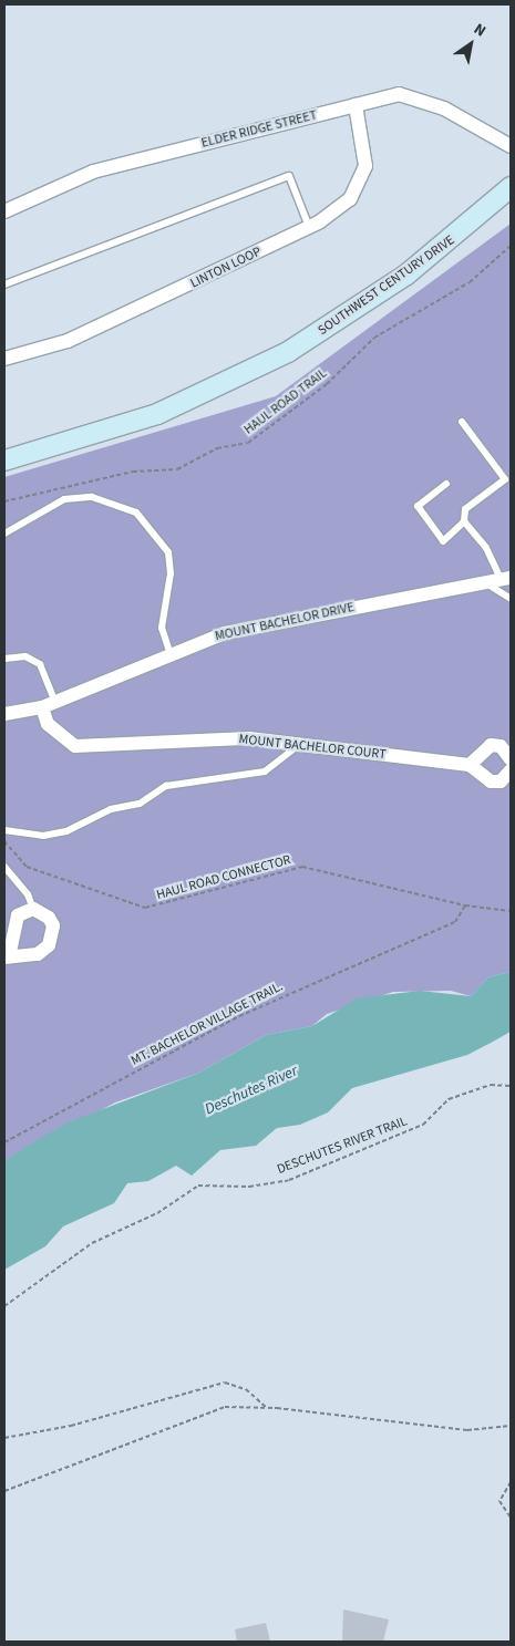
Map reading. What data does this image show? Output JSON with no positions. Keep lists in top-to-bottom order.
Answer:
{
  "streets": {
    "main road": ["SOUTHWEST CENTURY DRIVE"],
    "street": [
      "ELDER RIDGE STREET",
      "LINTON LOOP",
      "MOUNT BACHELOR DRIVE",
      "MOUNT BACHELOR COURT"
    ],
    "path": [
      "HAUL ROAD TRAIL",
      "HAUL ROAD CONNECTOR",
      "MT. BACHELOR VILLAGE TRAIL.",
      "DESCHUTES RIVER TRAIL"
    ]
  },
  "crossings": [
    ["ELDER RIDGE STREET", "LINTON LOOP"],
    ["MOUNT BACHELOR DRIVE", "MOUNT BACHELOR COURT"],
    ["HAUL ROAD CONNECTOR", "MT. BACHELOR VILLAGE TRAIL."]
  ],
  "water": ["Deschutes River"],
  "north": "top right"
}
